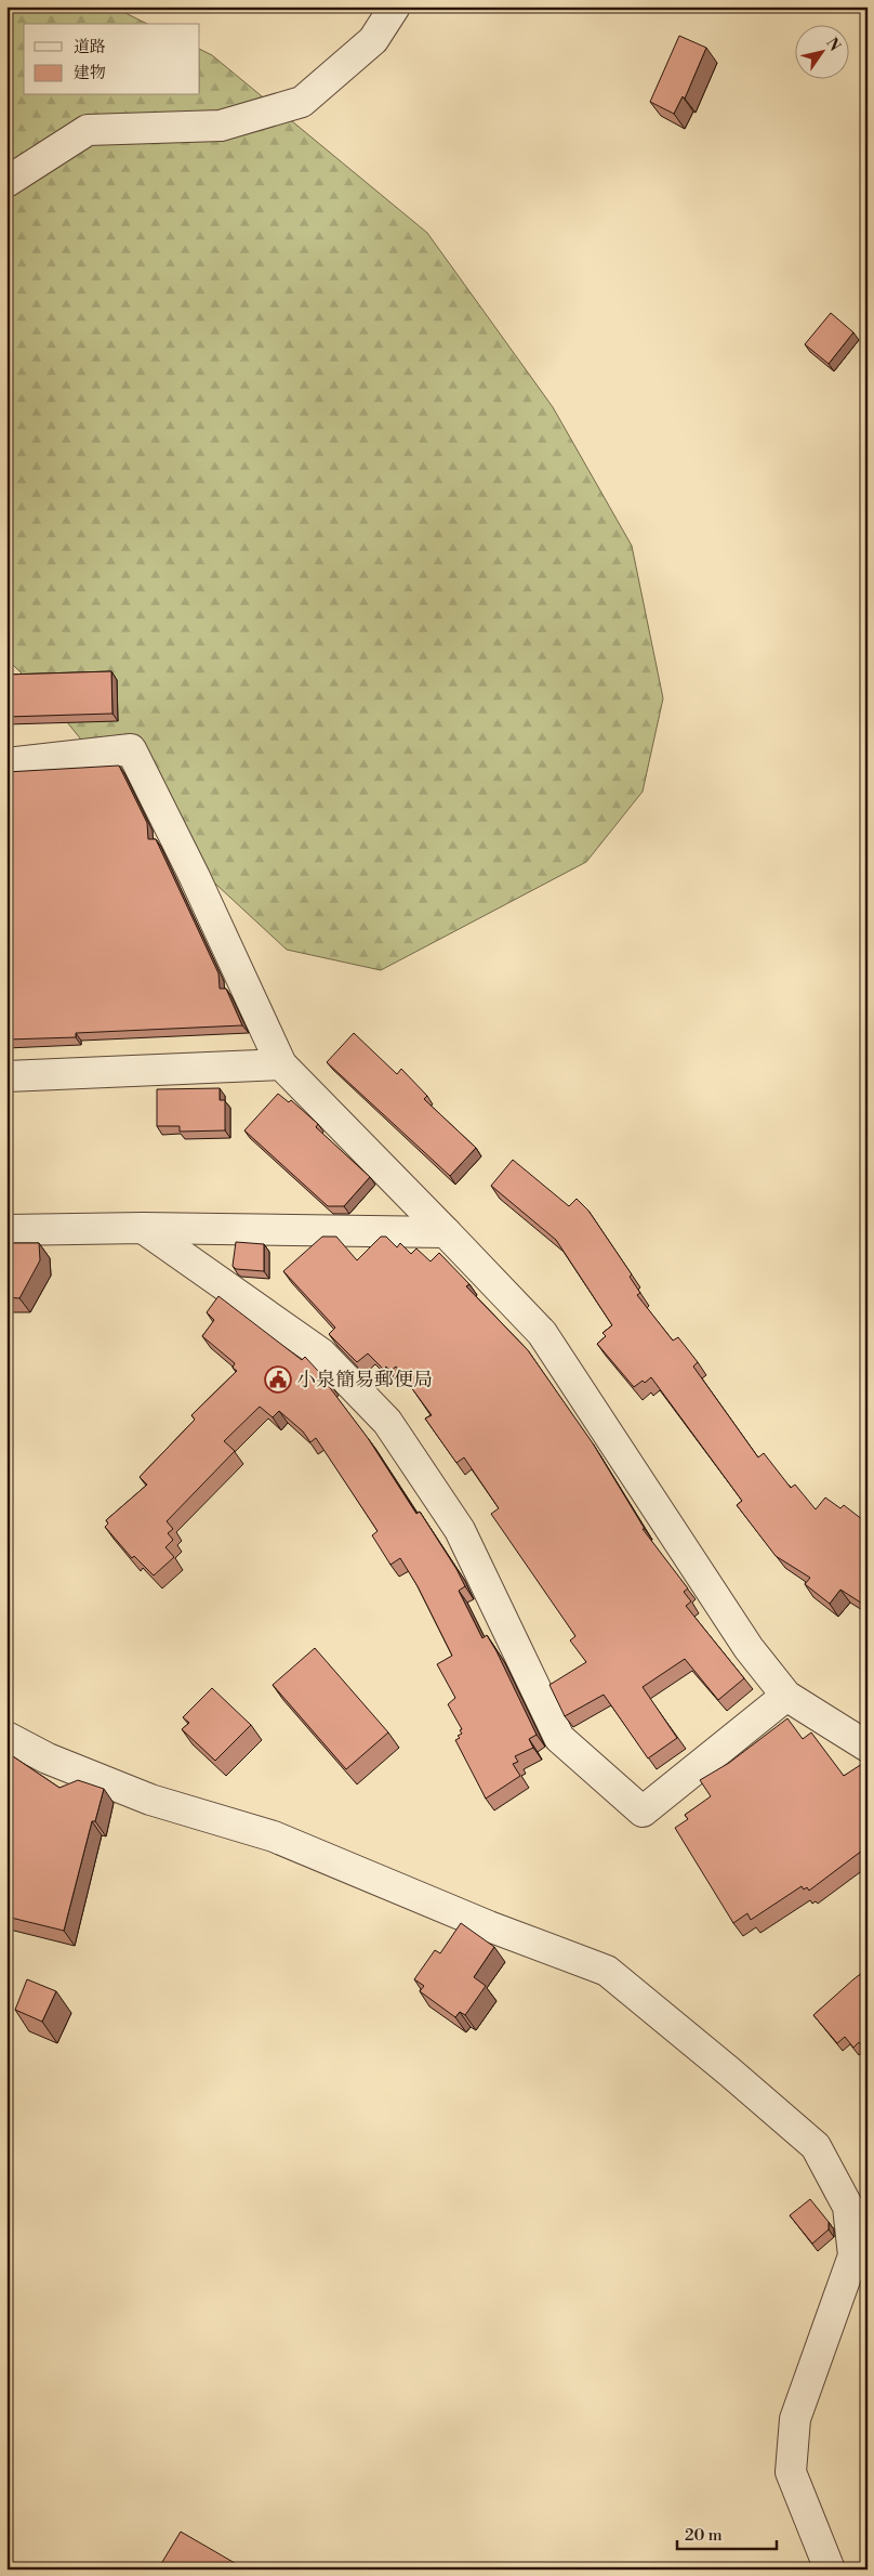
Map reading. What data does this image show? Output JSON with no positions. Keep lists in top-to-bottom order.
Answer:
{
  "places": {
    "public building": ["小泉簡易郵便局"]
  },
  "legend": ["道路", "建物"],
  "scale_bar": "20 m",
  "north": "top right"
}
